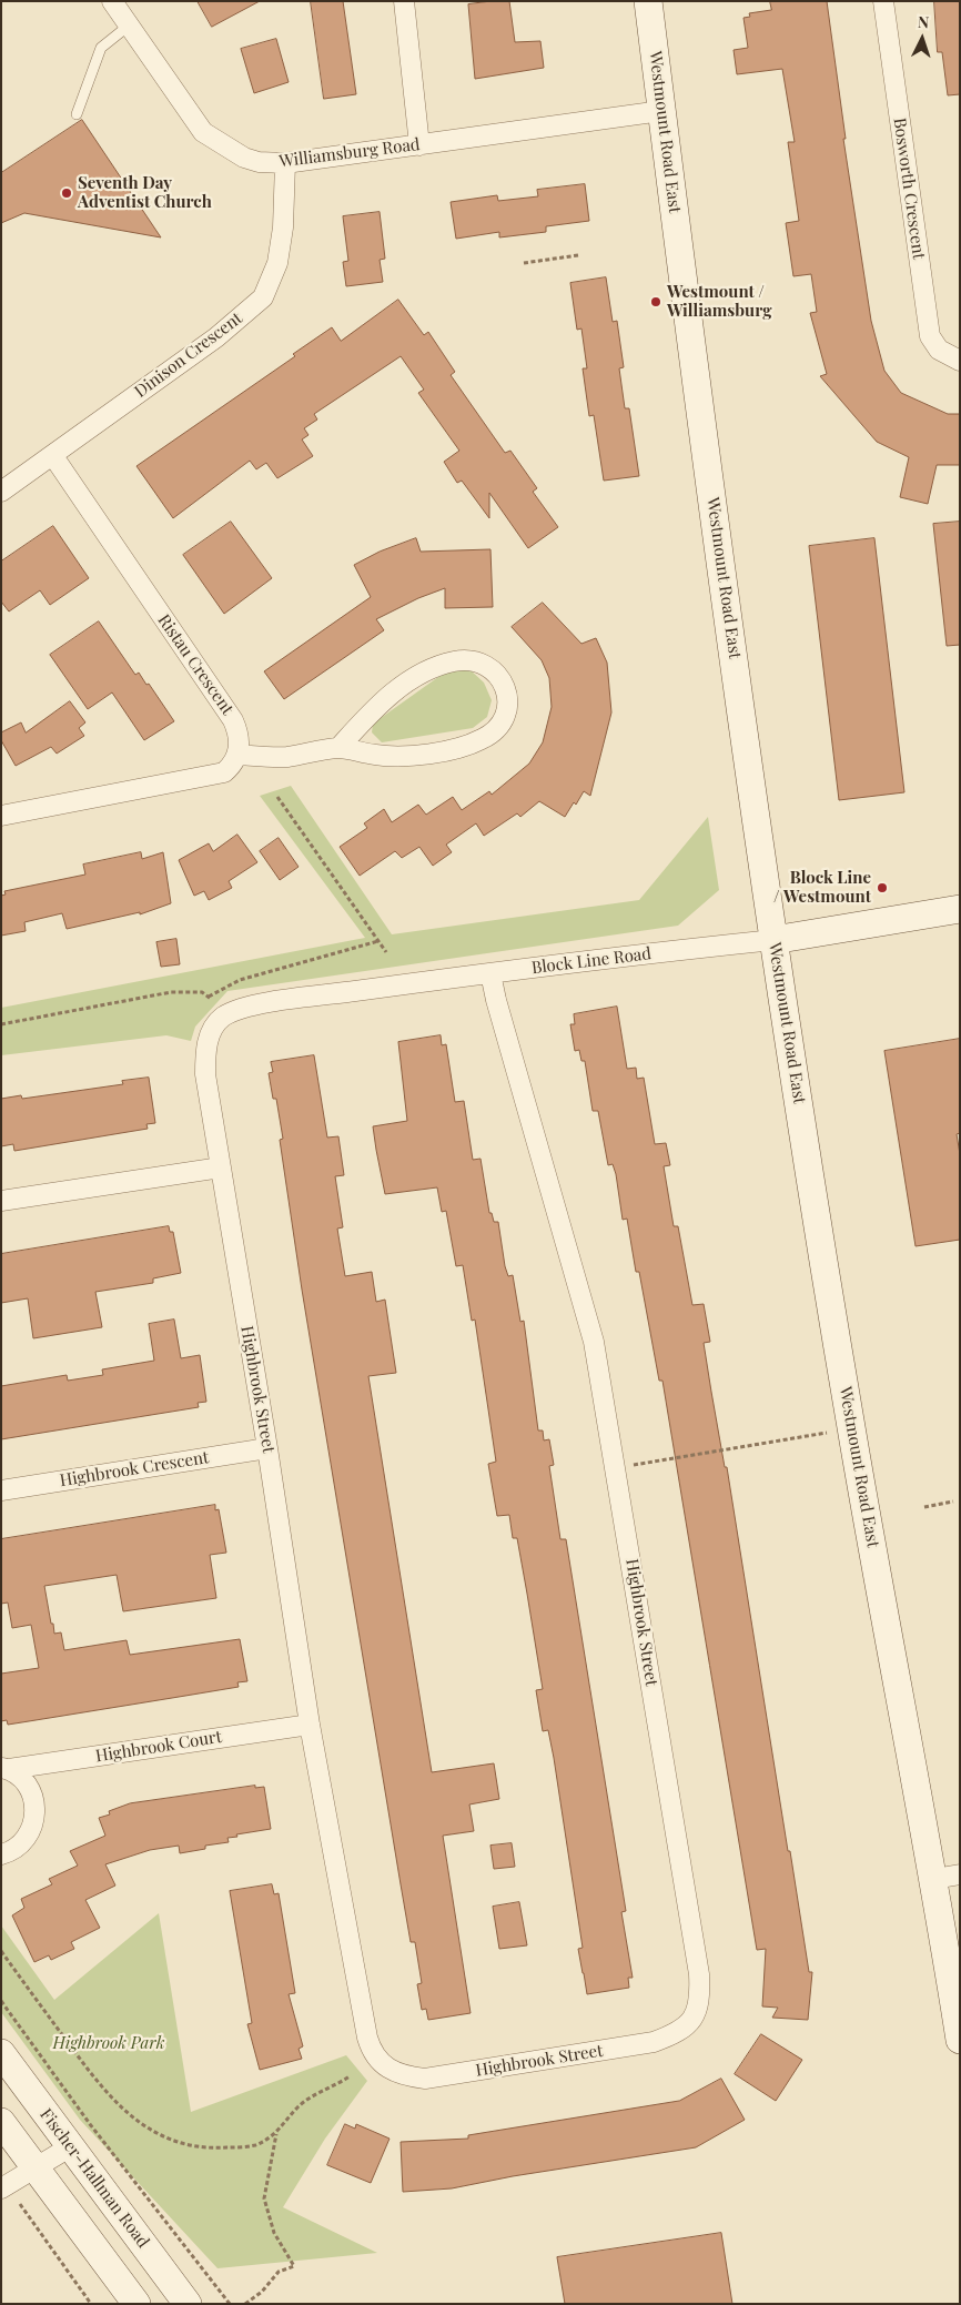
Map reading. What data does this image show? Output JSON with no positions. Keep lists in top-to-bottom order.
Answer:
{
  "streets": {
    "main road": ["Westmount Road East", "Block Line Road", "Fischer-Hallman Road"],
    "street": [
      "Williamsburg Road",
      "Bosworth Crescent",
      "Dinison Crescent",
      "Ristau Crescent",
      "Highbrook Street",
      "Highbrook Crescent",
      "Highbrook Court"
    ]
  },
  "crossings": [
    ["Westmount Road East", "Williamsburg Road"],
    ["Westmount Road East", "Block Line Road"],
    ["Williamsburg Road", "Dinison Crescent"],
    ["Dinison Crescent", "Ristau Crescent"],
    ["Block Line Road", "Highbrook Street"],
    ["Highbrook Street", "Highbrook Crescent"],
    ["Highbrook Street", "Highbrook Court"]
  ],
  "parks": ["Highbrook Park"],
  "places": ["Seventh Day Adventist Church", "Westmount / Williamsburg", "Block Line / Westmount"],
  "north": "top"
}
